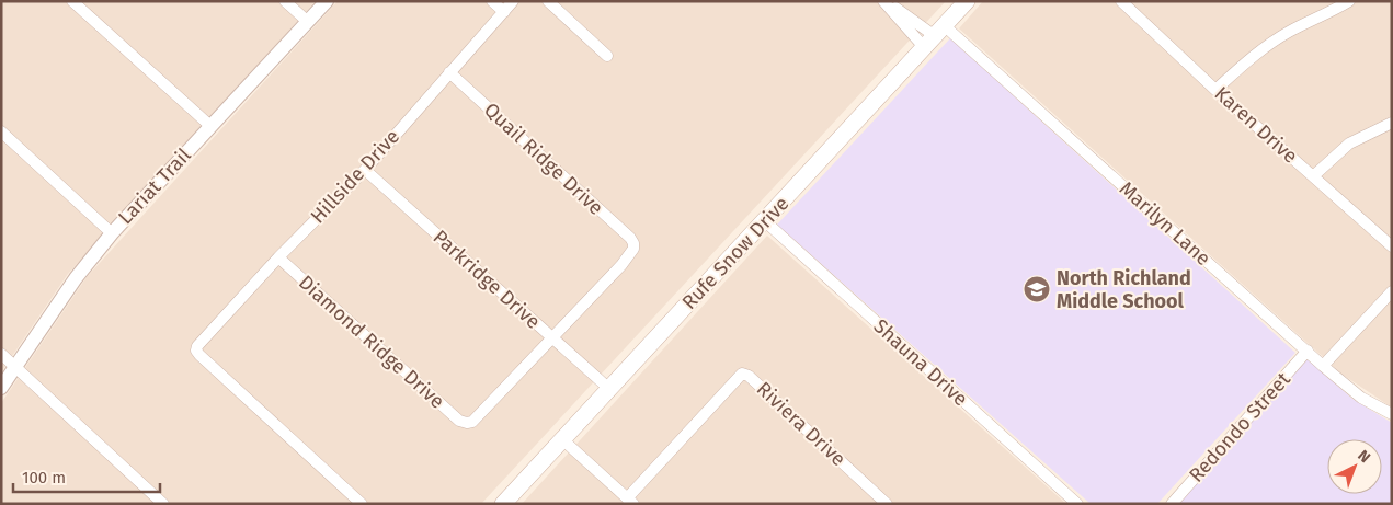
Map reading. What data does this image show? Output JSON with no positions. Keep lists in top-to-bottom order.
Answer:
{
  "streets": {
    "main road": ["Rufe Snow Drive"],
    "street": [
      "Karen Drive",
      "Quail Ridge Drive",
      "Hillside Drive",
      "Lariat Trail",
      "Marilyn Lane",
      "Parkridge Drive",
      "Diamond Ridge Drive",
      "Shauna Drive",
      "Riviera Drive",
      "Redondo Street"
    ]
  },
  "crossings": [
    ["Quail Ridge Drive", "Hillside Drive"],
    ["Quail Ridge Drive", "Parkridge Drive"],
    ["Quail Ridge Drive", "Diamond Ridge Drive"],
    ["Hillside Drive", "Parkridge Drive"],
    ["Hillside Drive", "Diamond Ridge Drive"],
    ["Marilyn Lane", "Rufe Snow Drive"],
    ["Marilyn Lane", "Redondo Street"],
    ["Rufe Snow Drive", "Parkridge Drive"],
    ["Rufe Snow Drive", "Shauna Drive"],
    ["Parkridge Drive", "Diamond Ridge Drive"]
  ],
  "places": {
    "school or university": ["North Richland Middle School"]
  },
  "scale_bar": "100 m",
  "north": "top right"
}
